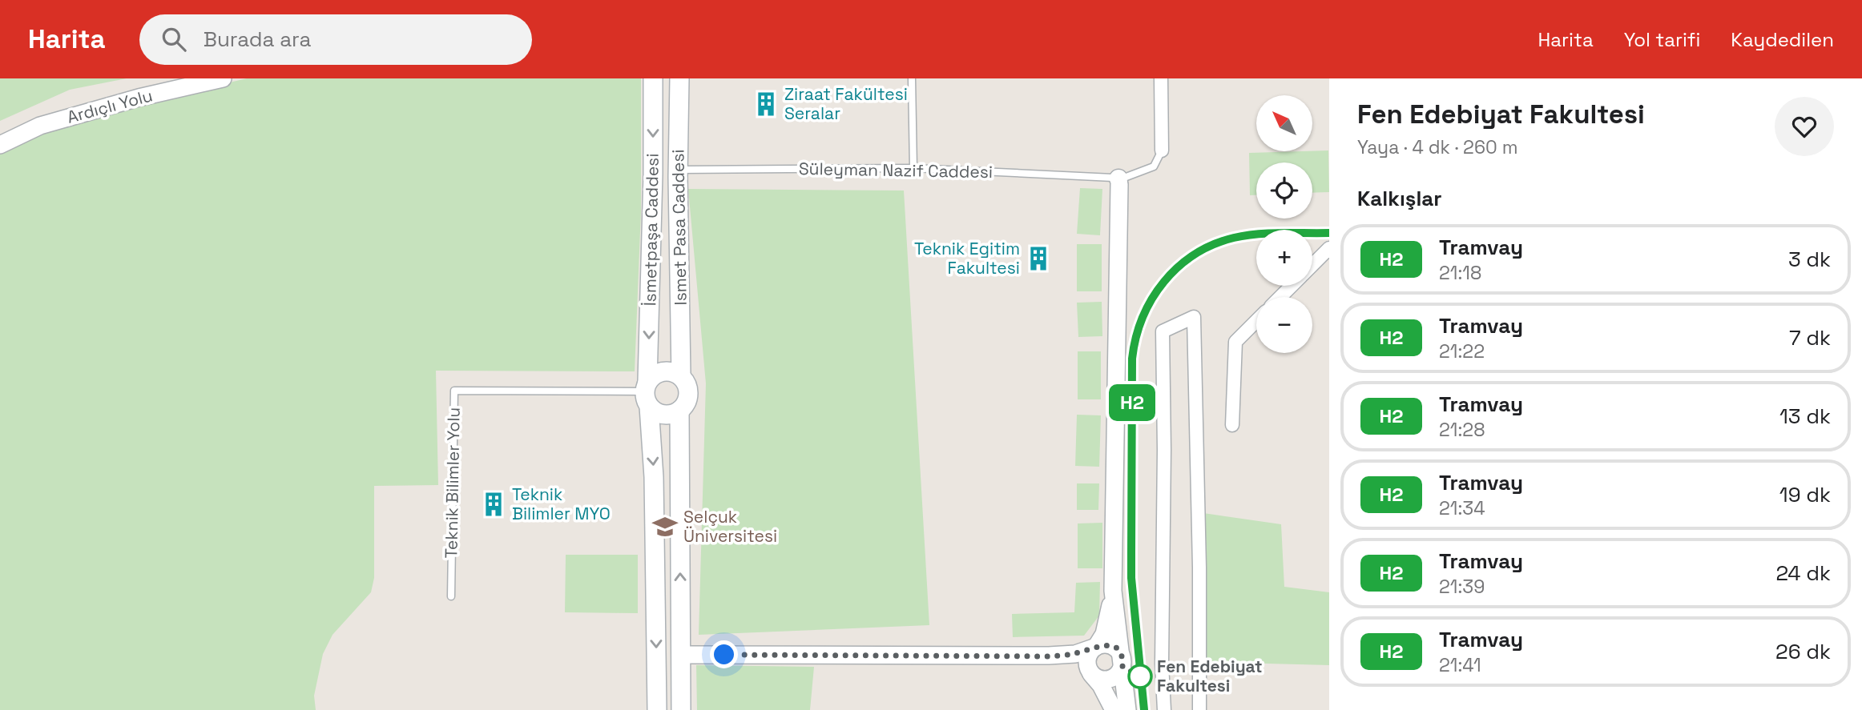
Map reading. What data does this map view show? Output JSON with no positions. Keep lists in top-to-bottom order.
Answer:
{
  "streets": {
    "main road": ["Ismet Pasa Caddesi", "İsmetpaşa Caddesi"],
    "street": ["Ardıçlı Yolu"],
    "lane": ["Süleyman Nazif Caddesi", "Teknik Bilimler Yolu"]
  },
  "crossings": [
    ["Süleyman Nazif Caddesi", "Ismet Pasa Caddesi"],
    ["Ismet Pasa Caddesi", "İsmetpaşa Caddesi"],
    ["Ismet Pasa Caddesi", "Teknik Bilimler Yolu"],
    ["İsmetpaşa Caddesi", "Teknik Bilimler Yolu"]
  ],
  "places": {
    "building": ["Ziraat Fakültesi Seralar", "Teknik Egitim Fakultesi", "Teknik Bilimler MYO"],
    "school or university": ["Selçuk Üniversitesi"],
    "other": ["Fen Edebiyat Fakultesi"]
  },
  "lines": ["tram line H2"],
  "north": "top left",
  "page": {
    "header": "Harita",
    "search": "Burada ara",
    "nav": ["Harita", "Yol tarifi", "Kaydedilen"],
    "on_map": "H2",
    "heading": [
      ["Fen Edebiyat Fakultesi", "Yaya · 4 dk · 260 m"],
      "Kalkışlar"
    ],
    "map_buttons": ["+", "−"],
    "list": [
      {
        "mark": "H2",
        "name": "Tramvay",
        "note": "21:18",
        "value": "3 dk"
      },
      {
        "mark": "H2",
        "name": "Tramvay",
        "note": "21:22",
        "value": "7 dk"
      },
      {
        "mark": "H2",
        "name": "Tramvay",
        "note": "21:28",
        "value": "13 dk"
      },
      {
        "mark": "H2",
        "name": "Tramvay",
        "note": "21:34",
        "value": "19 dk"
      },
      {
        "mark": "H2",
        "name": "Tramvay",
        "note": "21:39",
        "value": "24 dk"
      },
      {
        "mark": "H2",
        "name": "Tramvay",
        "note": "21:41",
        "value": "26 dk"
      }
    ]
  }
}
